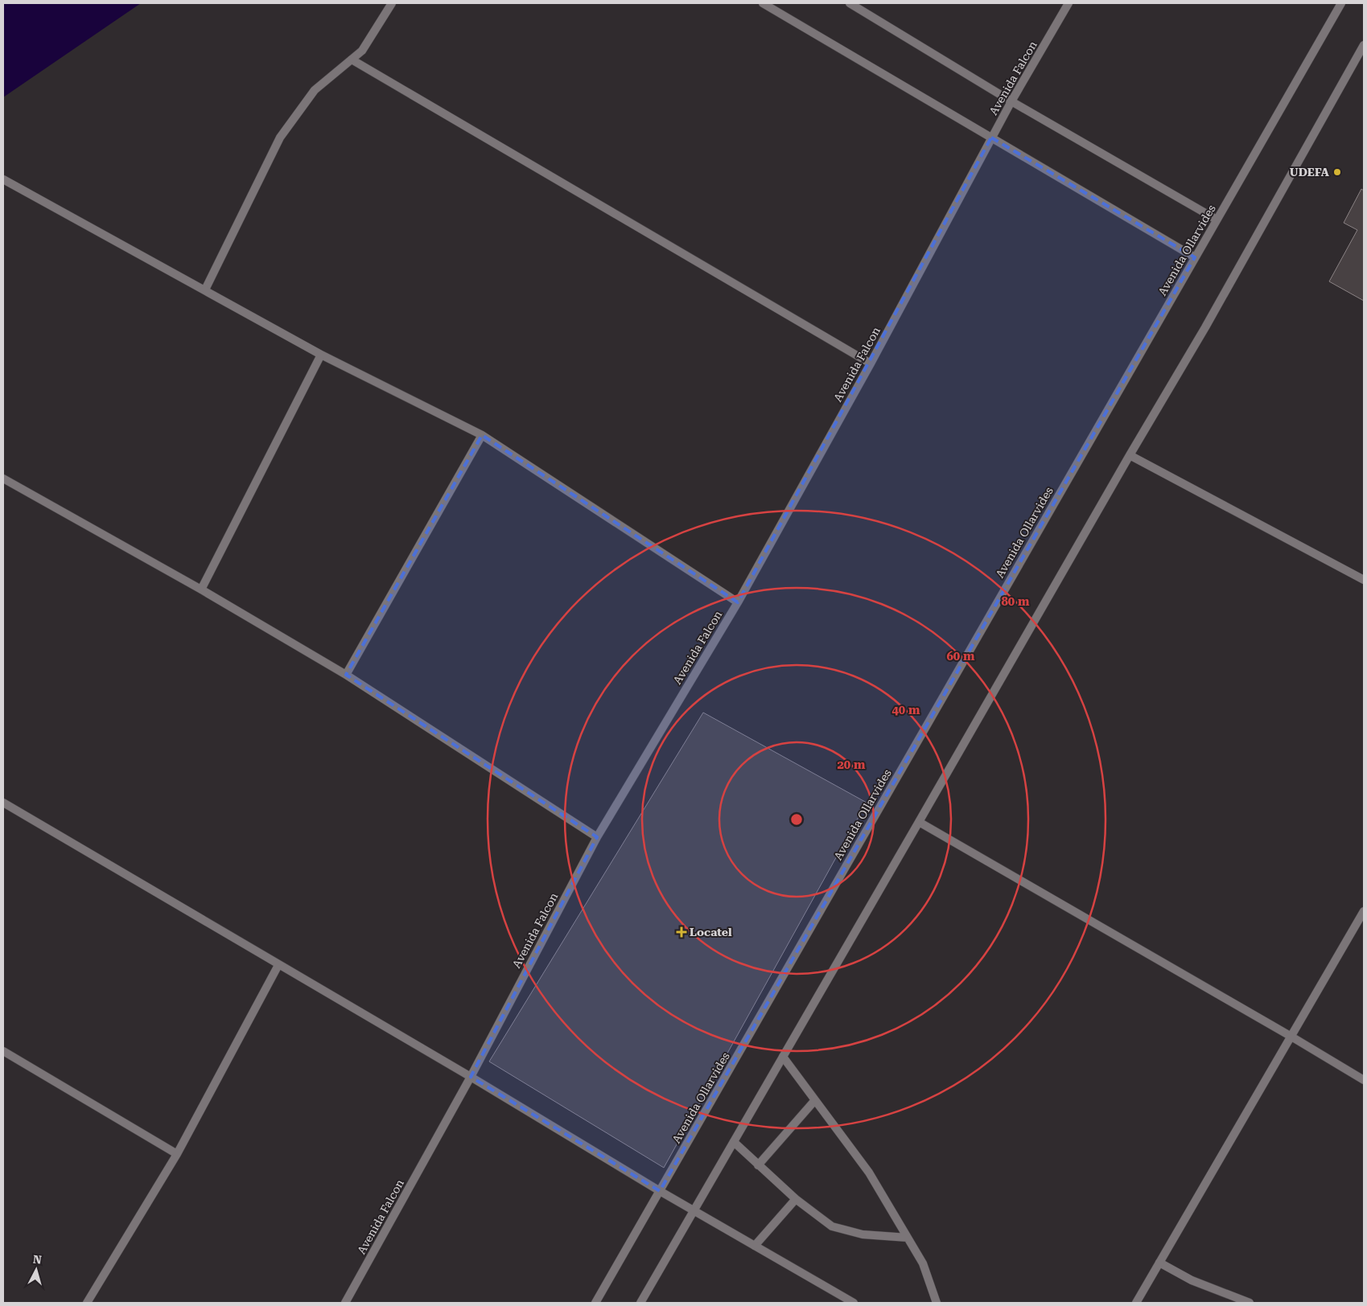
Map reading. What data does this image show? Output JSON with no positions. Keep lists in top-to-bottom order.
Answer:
{
  "streets": {
    "street": ["Avenida Falcon", "Avenida Ollarvides"]
  },
  "places": {
    "other": ["UDEFA"],
    "health": ["Locatel"]
  },
  "north": "top",
  "rings": [
    "80 m",
    "60 m",
    "40 m",
    "20 m"
  ]
}
